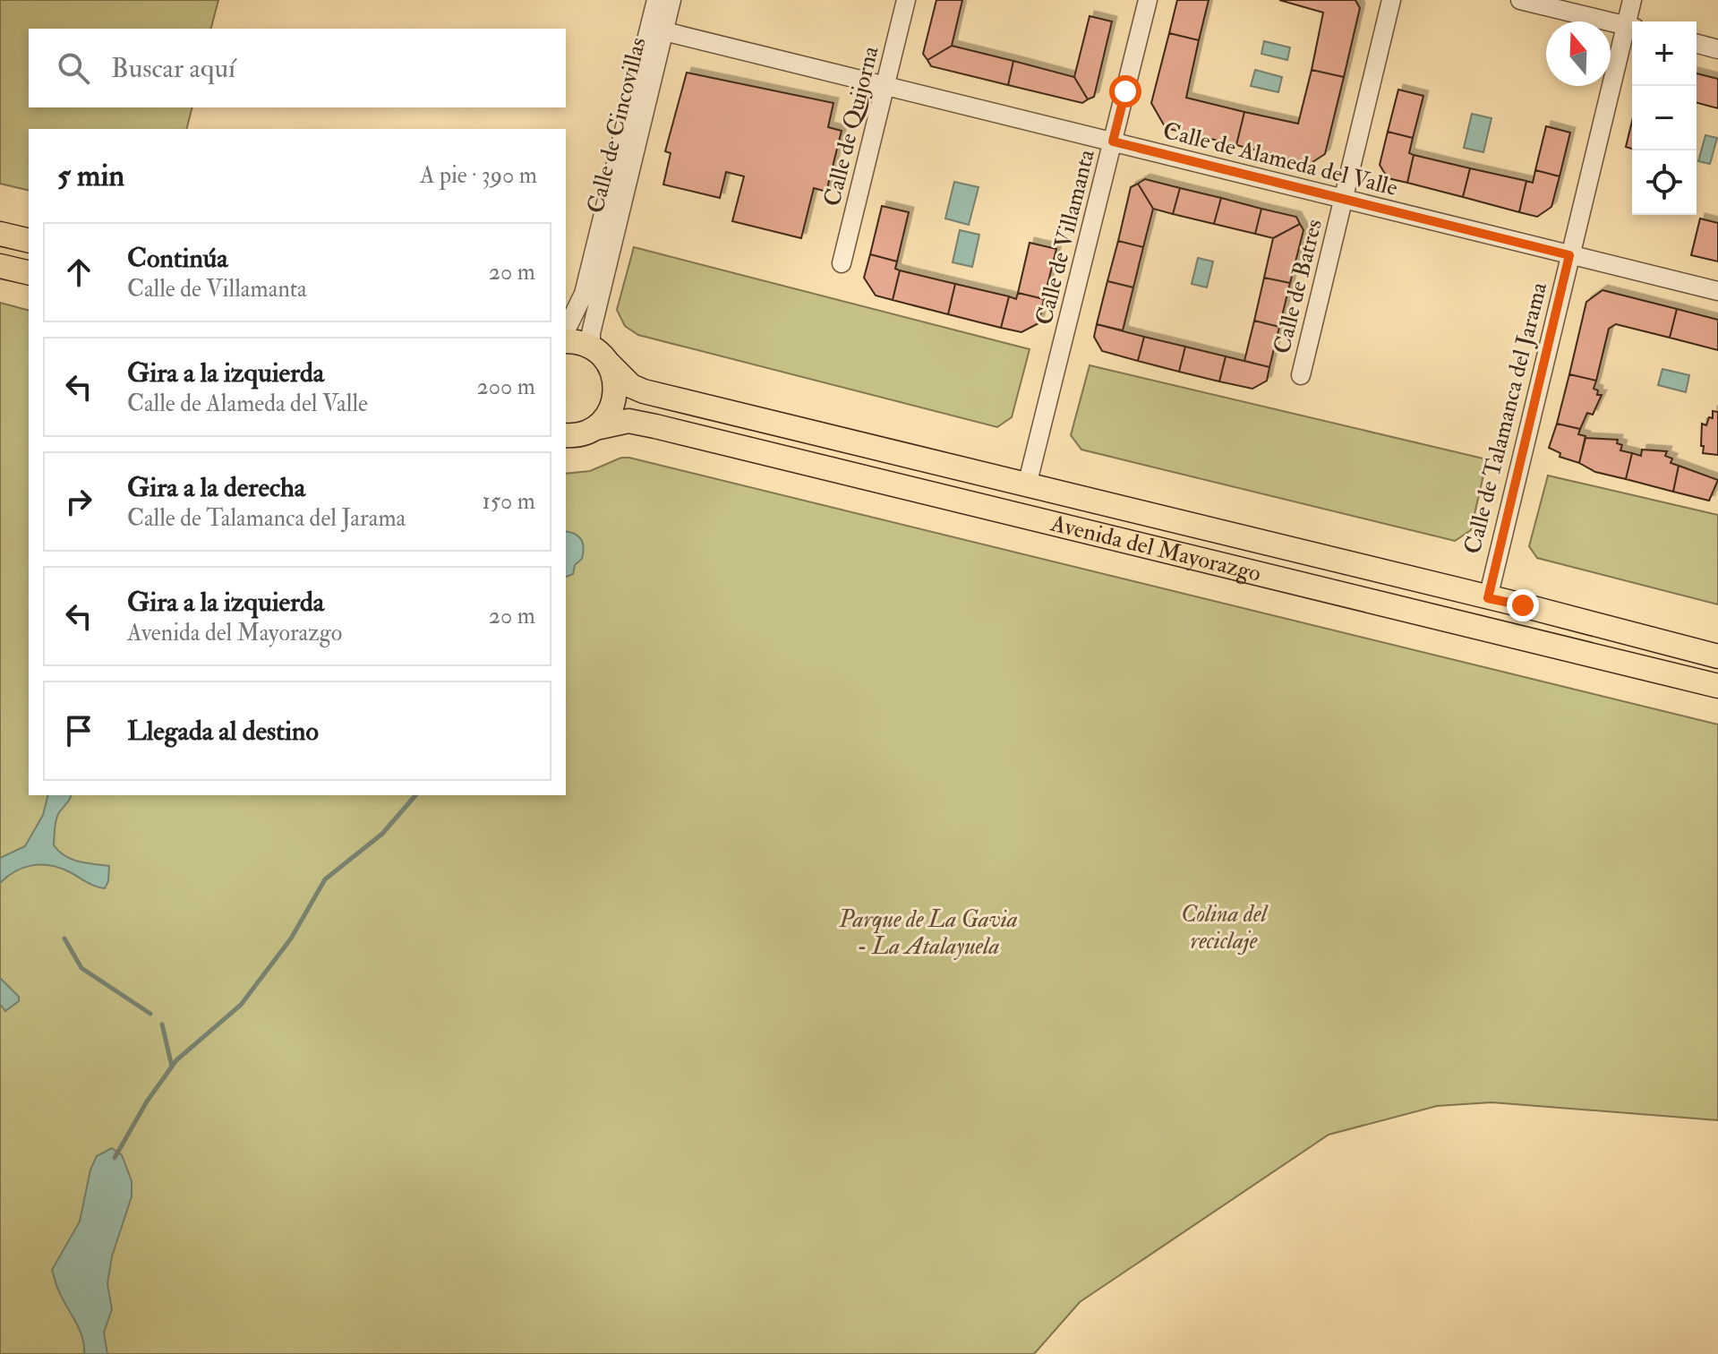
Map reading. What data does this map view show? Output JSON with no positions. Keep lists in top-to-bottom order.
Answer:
{
  "streets": {
    "main road": ["Avenida del Mayorazgo"],
    "street": [
      "Calle de Cincovillas",
      "Calle de Quijorna",
      "Calle de Alameda del Valle",
      "Calle de Villamanta",
      "Calle de Batres",
      "Calle de Talamanca del Jarama"
    ]
  },
  "crossings": [
    ["Calle de Cincovillas", "Calle de Alameda del Valle"],
    ["Calle de Cincovillas", "Avenida del Mayorazgo"],
    ["Calle de Quijorna", "Calle de Alameda del Valle"],
    ["Calle de Alameda del Valle", "Calle de Villamanta"],
    ["Calle de Alameda del Valle", "Calle de Batres"],
    ["Calle de Alameda del Valle", "Calle de Talamanca del Jarama"],
    ["Calle de Villamanta", "Avenida del Mayorazgo"],
    ["Calle de Talamanca del Jarama", "Avenida del Mayorazgo"]
  ],
  "parks": ["Colina del reciclaje", "Parque de La Gavia - La Atalayuela"],
  "north": "top",
  "page": {
    "map_buttons": ["+", "−"],
    "search": "Buscar aquí",
    "heading": ["5 min", "A pie · 390 m"],
    "list": [
      ["Continúa", "Calle de Villamanta", "20 m"],
      ["Gira a la izquierda", "Calle de Alameda del Valle", "200 m"],
      ["Gira a la derecha", "Calle de Talamanca del Jarama", "150 m"],
      ["Gira a la izquierda", "Avenida del Mayorazgo", "20 m"],
      "Llegada al destino"
    ]
  }
}
